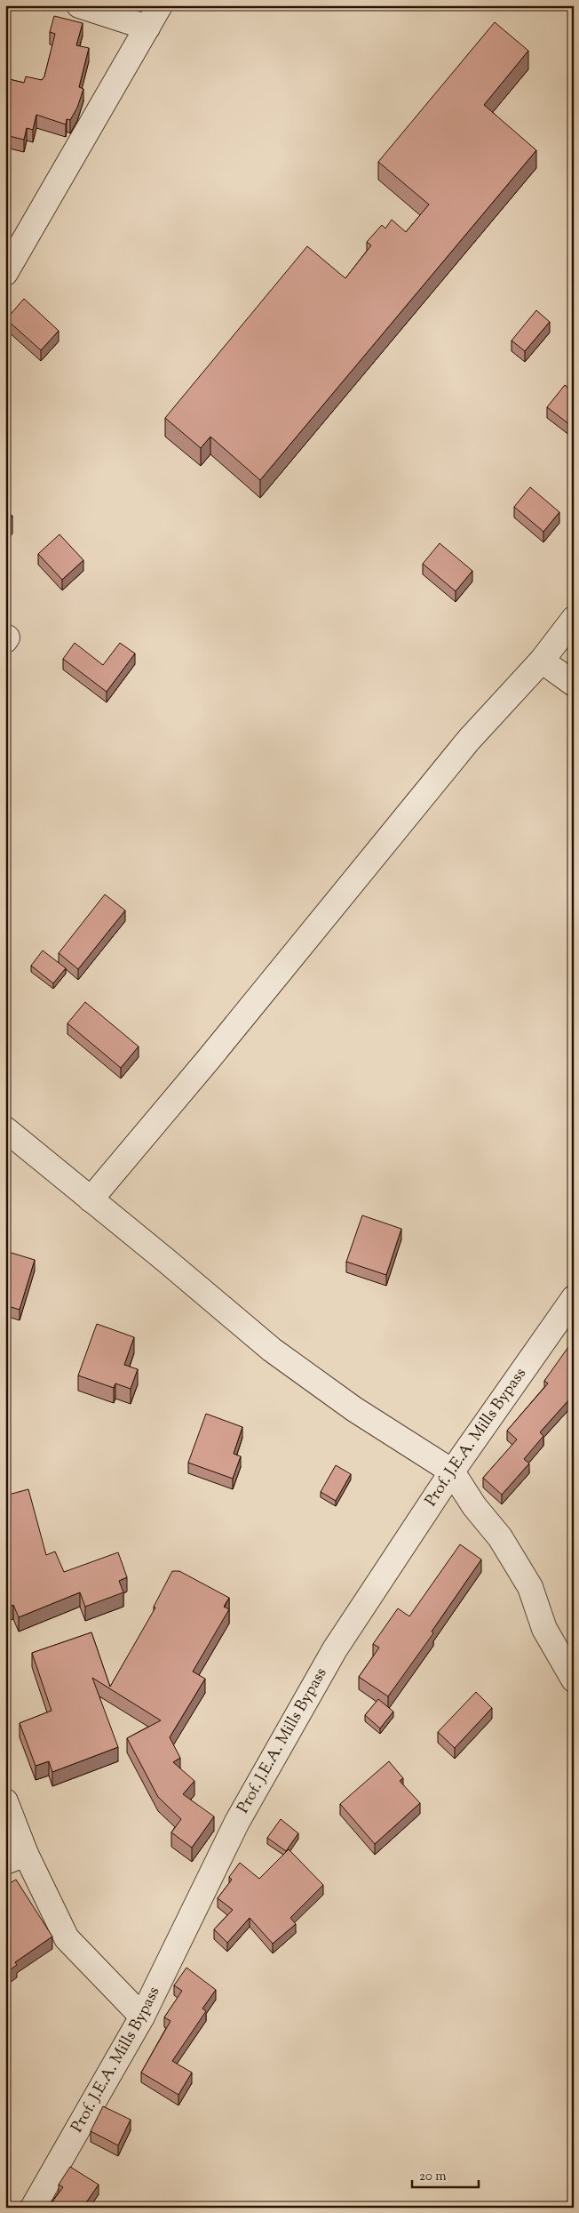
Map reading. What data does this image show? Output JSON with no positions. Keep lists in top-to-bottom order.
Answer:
{
  "streets": {
    "street": ["Prof. J.E.A. Mills Bypass"]
  },
  "scale_bar": "20 m"
}
